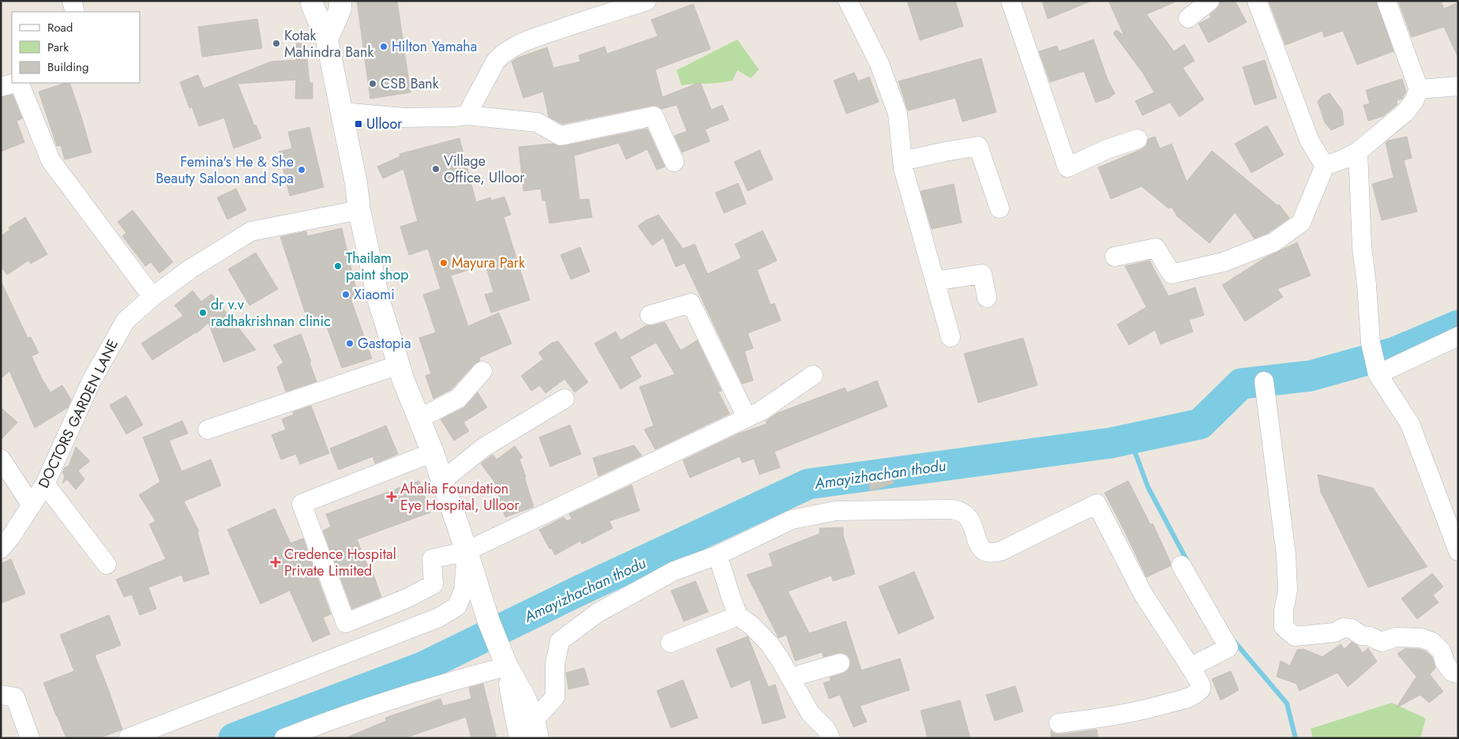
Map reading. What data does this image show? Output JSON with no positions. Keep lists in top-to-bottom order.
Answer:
{
  "streets": {
    "street": ["DOCTORS GARDEN LANE"]
  },
  "water": ["Amayizhachan thodu"],
  "places": {
    "other": [
      "Kotak Mahindra Bank",
      "Hilton Yamaha",
      "CSB Bank",
      "Village Office, Ulloor",
      "Femina's He & She Beauty Saloon and Spa",
      "Mayura Park",
      "Thailam paint shop",
      "Xiaomi",
      "dr v.v radhakrishnan clinic",
      "Gastopia"
    ],
    "transit": ["Ulloor"],
    "health": ["Ahalia Foundation Eye Hospital, Ulloor", "Credence Hospital Private Limited"]
  },
  "legend": ["Road", "Park", "Building"]
}
